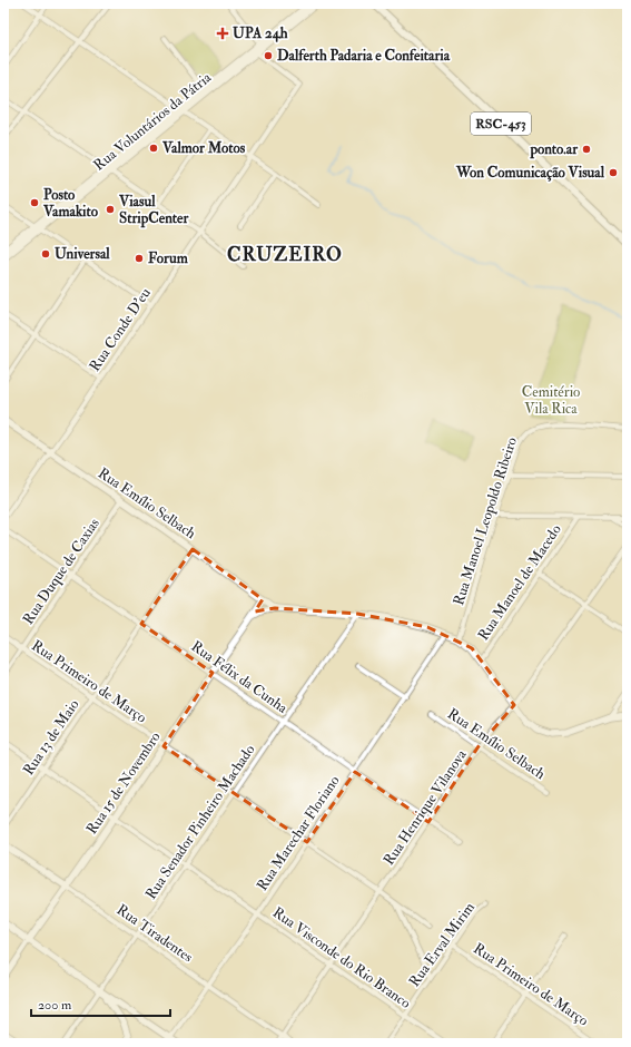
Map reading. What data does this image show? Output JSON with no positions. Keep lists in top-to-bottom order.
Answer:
{
  "streets": {
    "highway": ["RSC-453"],
    "main road": [
      "Rua Voluntários da Pátria",
      "Rua Emílio Selbach",
      "Rua 15 de Novembro",
      "Rua Tiradentes"
    ],
    "street": [
      "Rua Conde D'eu",
      "Rua Manoel Leopoldo Ribeiro",
      "Rua Duque de Caxias",
      "Rua Manoel de Macedo",
      "Rua Félix da Cunha",
      "Rua Primeiro de Março",
      "Rua 13 de Maio",
      "Rua Henrique Vilanova",
      "Rua Senador Pinheiro Machado",
      "Rua Marechar Floriano",
      "Rua Erval Mirim",
      "Rua Visconde do Rio Branco"
    ]
  },
  "crossings": [
    ["Rua Voluntários da Pátria", "Rua Conde D'eu"],
    ["Rua Conde D'eu", "Rua Emílio Selbach"],
    ["Rua Emílio Selbach", "Rua Duque de Caxias"],
    ["Rua Emílio Selbach", "Rua 13 de Maio"],
    ["Rua Emílio Selbach", "Rua 15 de Novembro"],
    ["Rua Emílio Selbach", "Rua Henrique Vilanova"],
    ["Rua Duque de Caxias", "Rua Félix da Cunha"],
    ["Rua Duque de Caxias", "Rua Primeiro de Março"],
    ["Rua Félix da Cunha", "Rua 13 de Maio"],
    ["Rua Félix da Cunha", "Rua 15 de Novembro"],
    ["Rua Félix da Cunha", "Rua Henrique Vilanova"],
    ["Rua Félix da Cunha", "Rua Senador Pinheiro Machado"],
    ["Rua Félix da Cunha", "Rua Marechar Floriano"],
    ["Rua Primeiro de Março", "Rua 13 de Maio"],
    ["Rua Primeiro de Março", "Rua 15 de Novembro"],
    ["Rua Primeiro de Março", "Rua Henrique Vilanova"],
    ["Rua Primeiro de Março", "Rua Senador Pinheiro Machado"],
    ["Rua Primeiro de Março", "Rua Marechar Floriano"],
    ["Rua Primeiro de Março", "Rua Erval Mirim"],
    ["Rua 13 de Maio", "Rua Visconde do Rio Branco"],
    ["Rua 15 de Novembro", "Rua Tiradentes"],
    ["Rua 15 de Novembro", "Rua Visconde do Rio Branco"],
    ["Rua Henrique Vilanova", "Rua Tiradentes"],
    ["Rua Henrique Vilanova", "Rua Visconde do Rio Branco"],
    ["Rua Senador Pinheiro Machado", "Rua Tiradentes"],
    ["Rua Senador Pinheiro Machado", "Rua Visconde do Rio Branco"],
    ["Rua Marechar Floriano", "Rua Tiradentes"],
    ["Rua Marechar Floriano", "Rua Visconde do Rio Branco"],
    ["Rua Erval Mirim", "Rua Visconde do Rio Branco"]
  ],
  "districts": ["CRUZEIRO"],
  "parks": ["Cemitério Vila Rica"],
  "places": {
    "health": ["UPA 24h"],
    "other": [
      "Dalferth Padaria e Confeitaria",
      "Valmor Motos",
      "ponto.ar",
      "Won Comunicação Visual",
      "Posto Vamakito",
      "Viasul StripCenter",
      "Universal",
      "Forum"
    ]
  },
  "scale_bar": "200 m"
}
